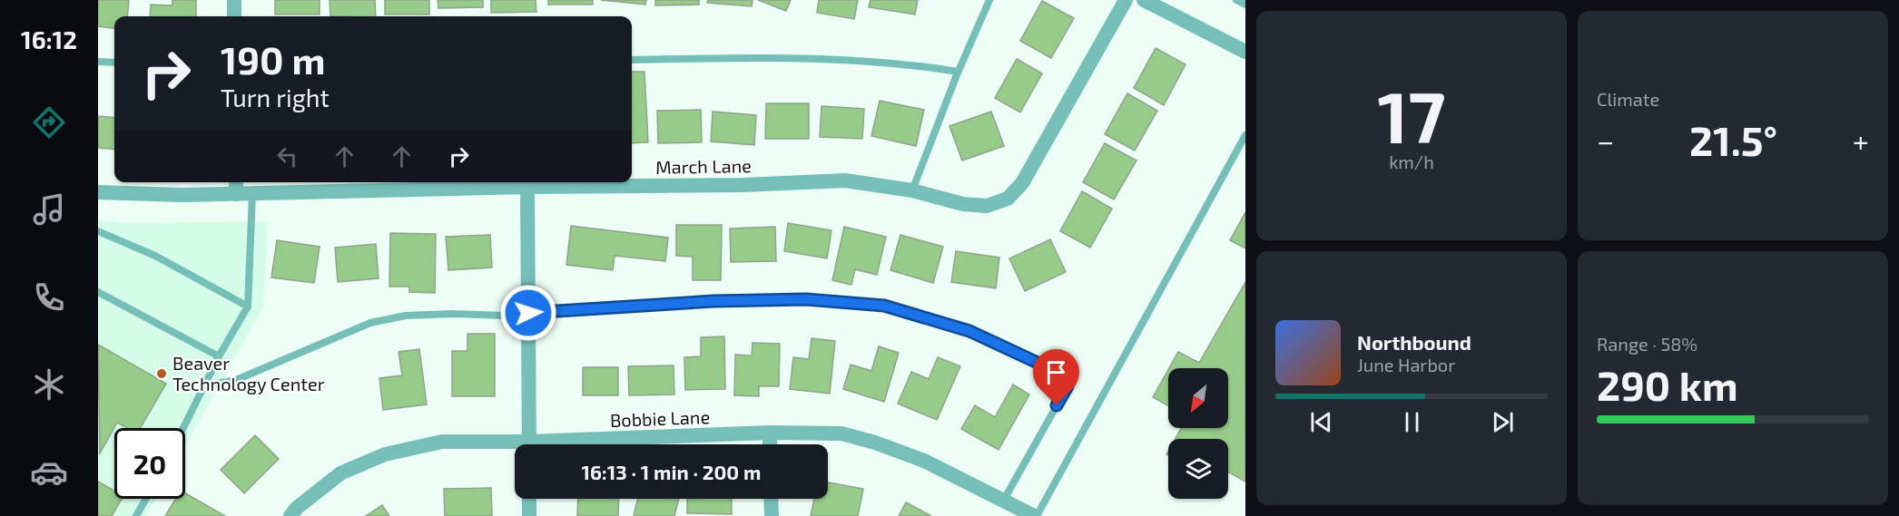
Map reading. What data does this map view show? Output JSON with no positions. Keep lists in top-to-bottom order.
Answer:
{
  "streets": {
    "street": ["March Lane", "Bobbie Lane"]
  },
  "places": ["Beaver Technology Center"],
  "north": "bottom left",
  "page": {
    "tabs": "16:12",
    "tile": [
      ["17", "km/h"],
      "Climate",
      ["Range · 58%", "290 km"]
    ],
    "turn": ["190 m", "Turn right"],
    "heat": ["−", "21.5°", "+"],
    "song": ["Northbound", "June Harbor"],
    "limit": "20",
    "trip": "16:13 · 1 min · 200 m"
  }
}
